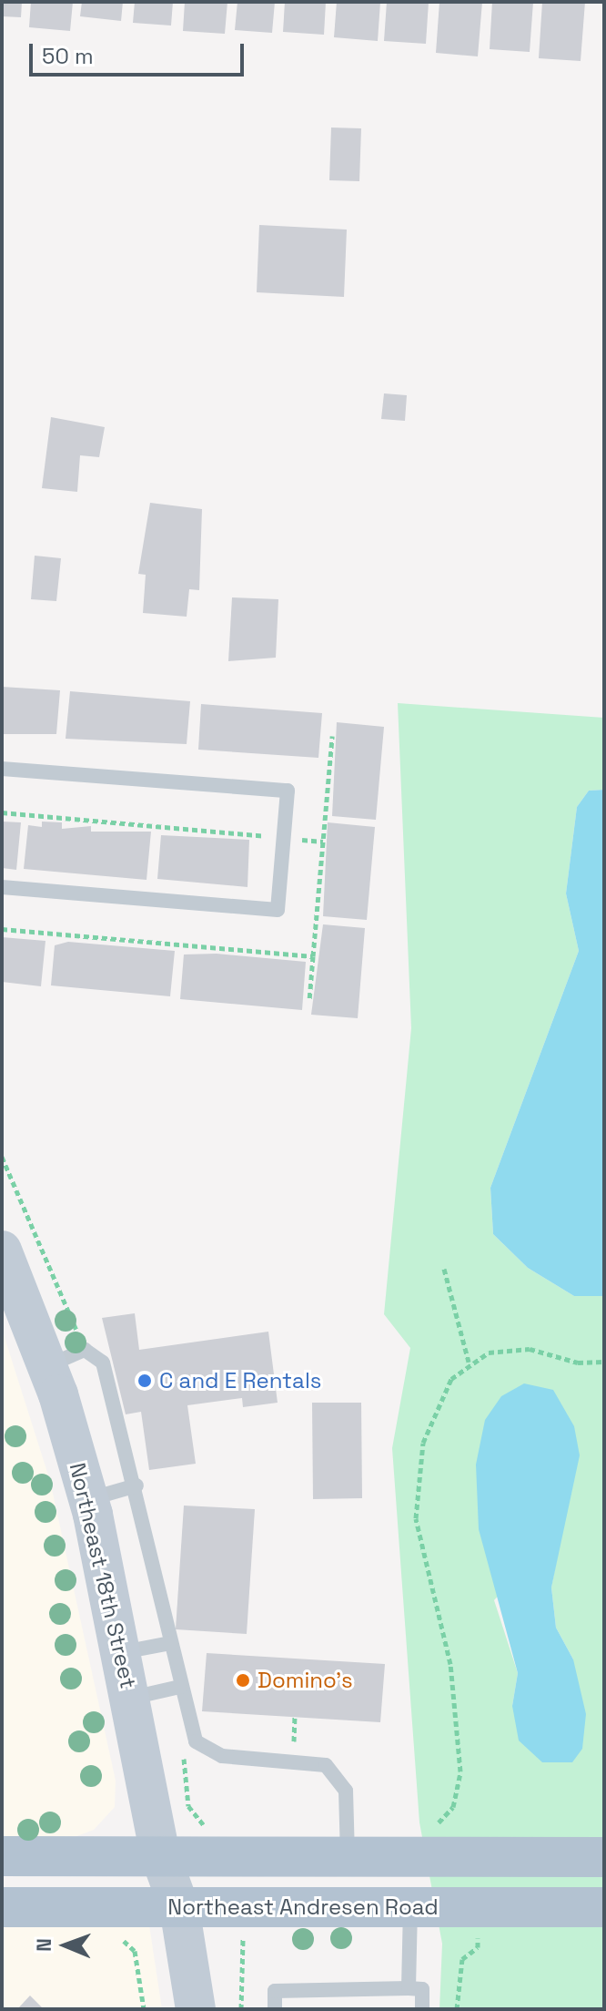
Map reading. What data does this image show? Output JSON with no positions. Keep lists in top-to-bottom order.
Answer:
{
  "streets": {
    "main road": ["Northeast Andresen Road"],
    "street": ["Northeast 18th Street"]
  },
  "crossings": [
    ["Northeast 18th Street", "Northeast Andresen Road"]
  ],
  "places": ["C and E Rentals", "Domino's"],
  "scale_bar": "50 m",
  "north": "left"
}
